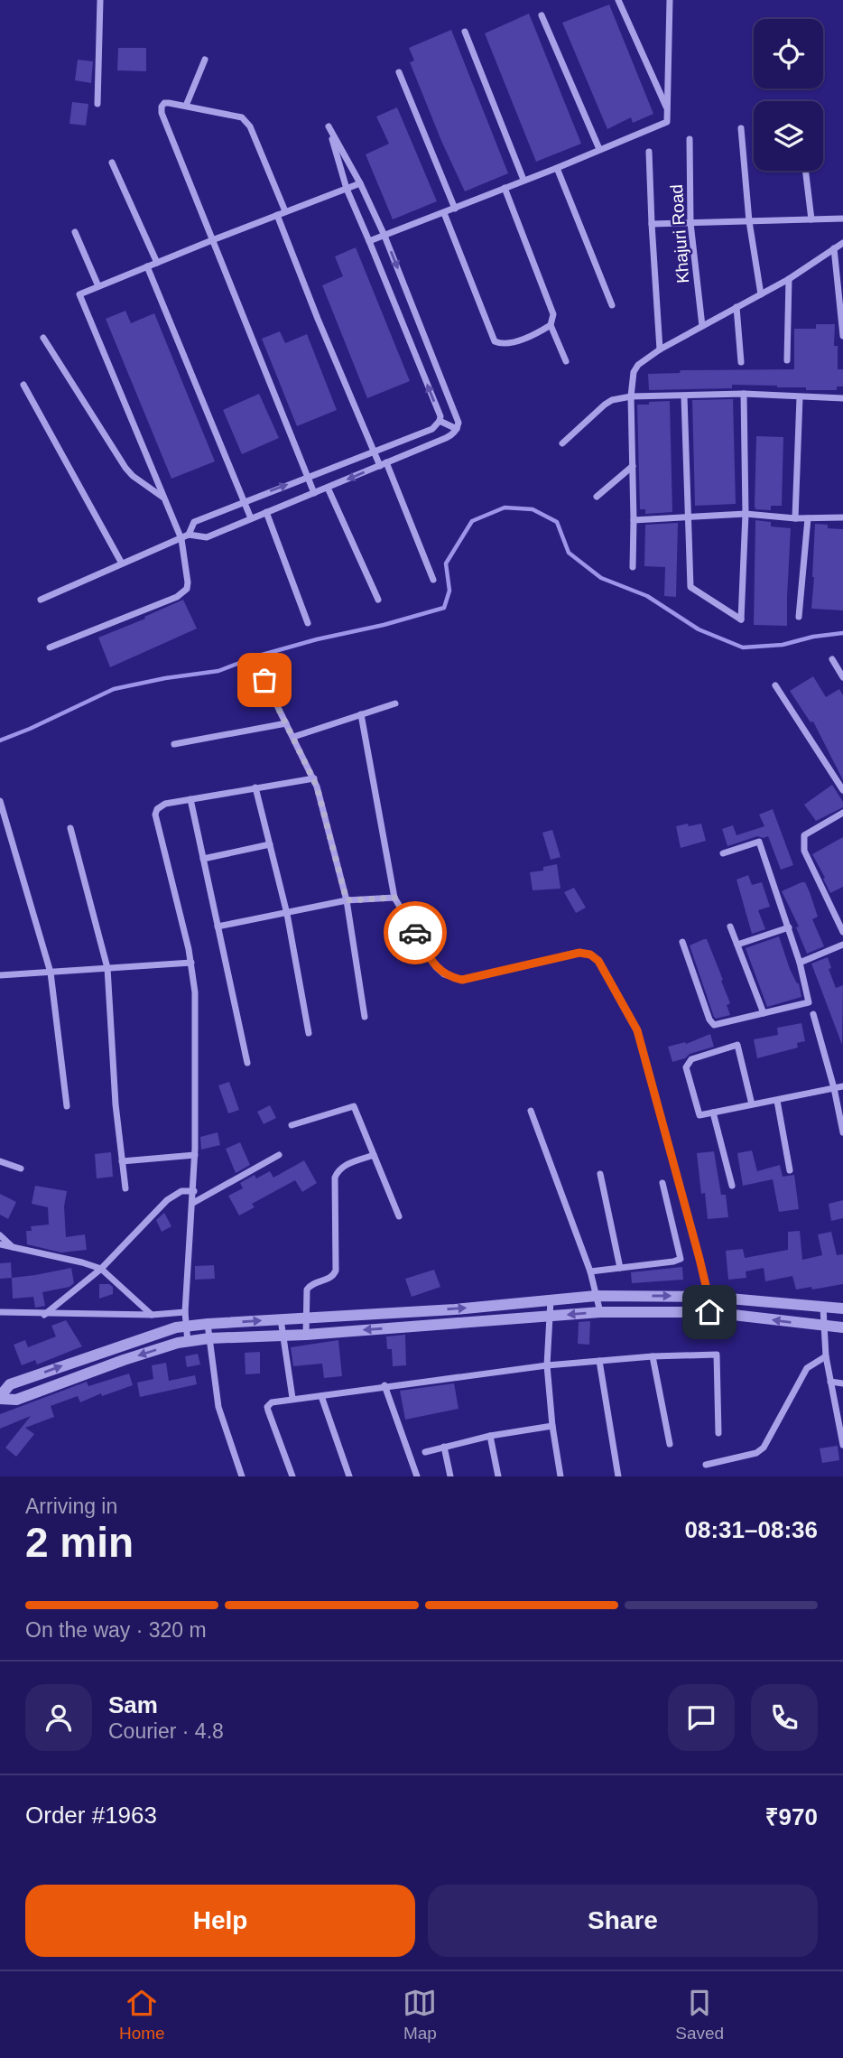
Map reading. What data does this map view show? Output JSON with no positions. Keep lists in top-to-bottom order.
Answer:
{
  "streets": {
    "street": ["Khajuri Road"]
  },
  "page": {
    "heading": ["2 min", "Arriving in", "08:31–08:36"],
    "panel": [
      "Sam",
      "Courier · 4.8",
      "Order #1963",
      "₹970"
    ],
    "bar": "On the way · 320 m",
    "buttons": ["Help", "Share"],
    "tabs": ["Home", "Map", "Saved"]
  }
}
